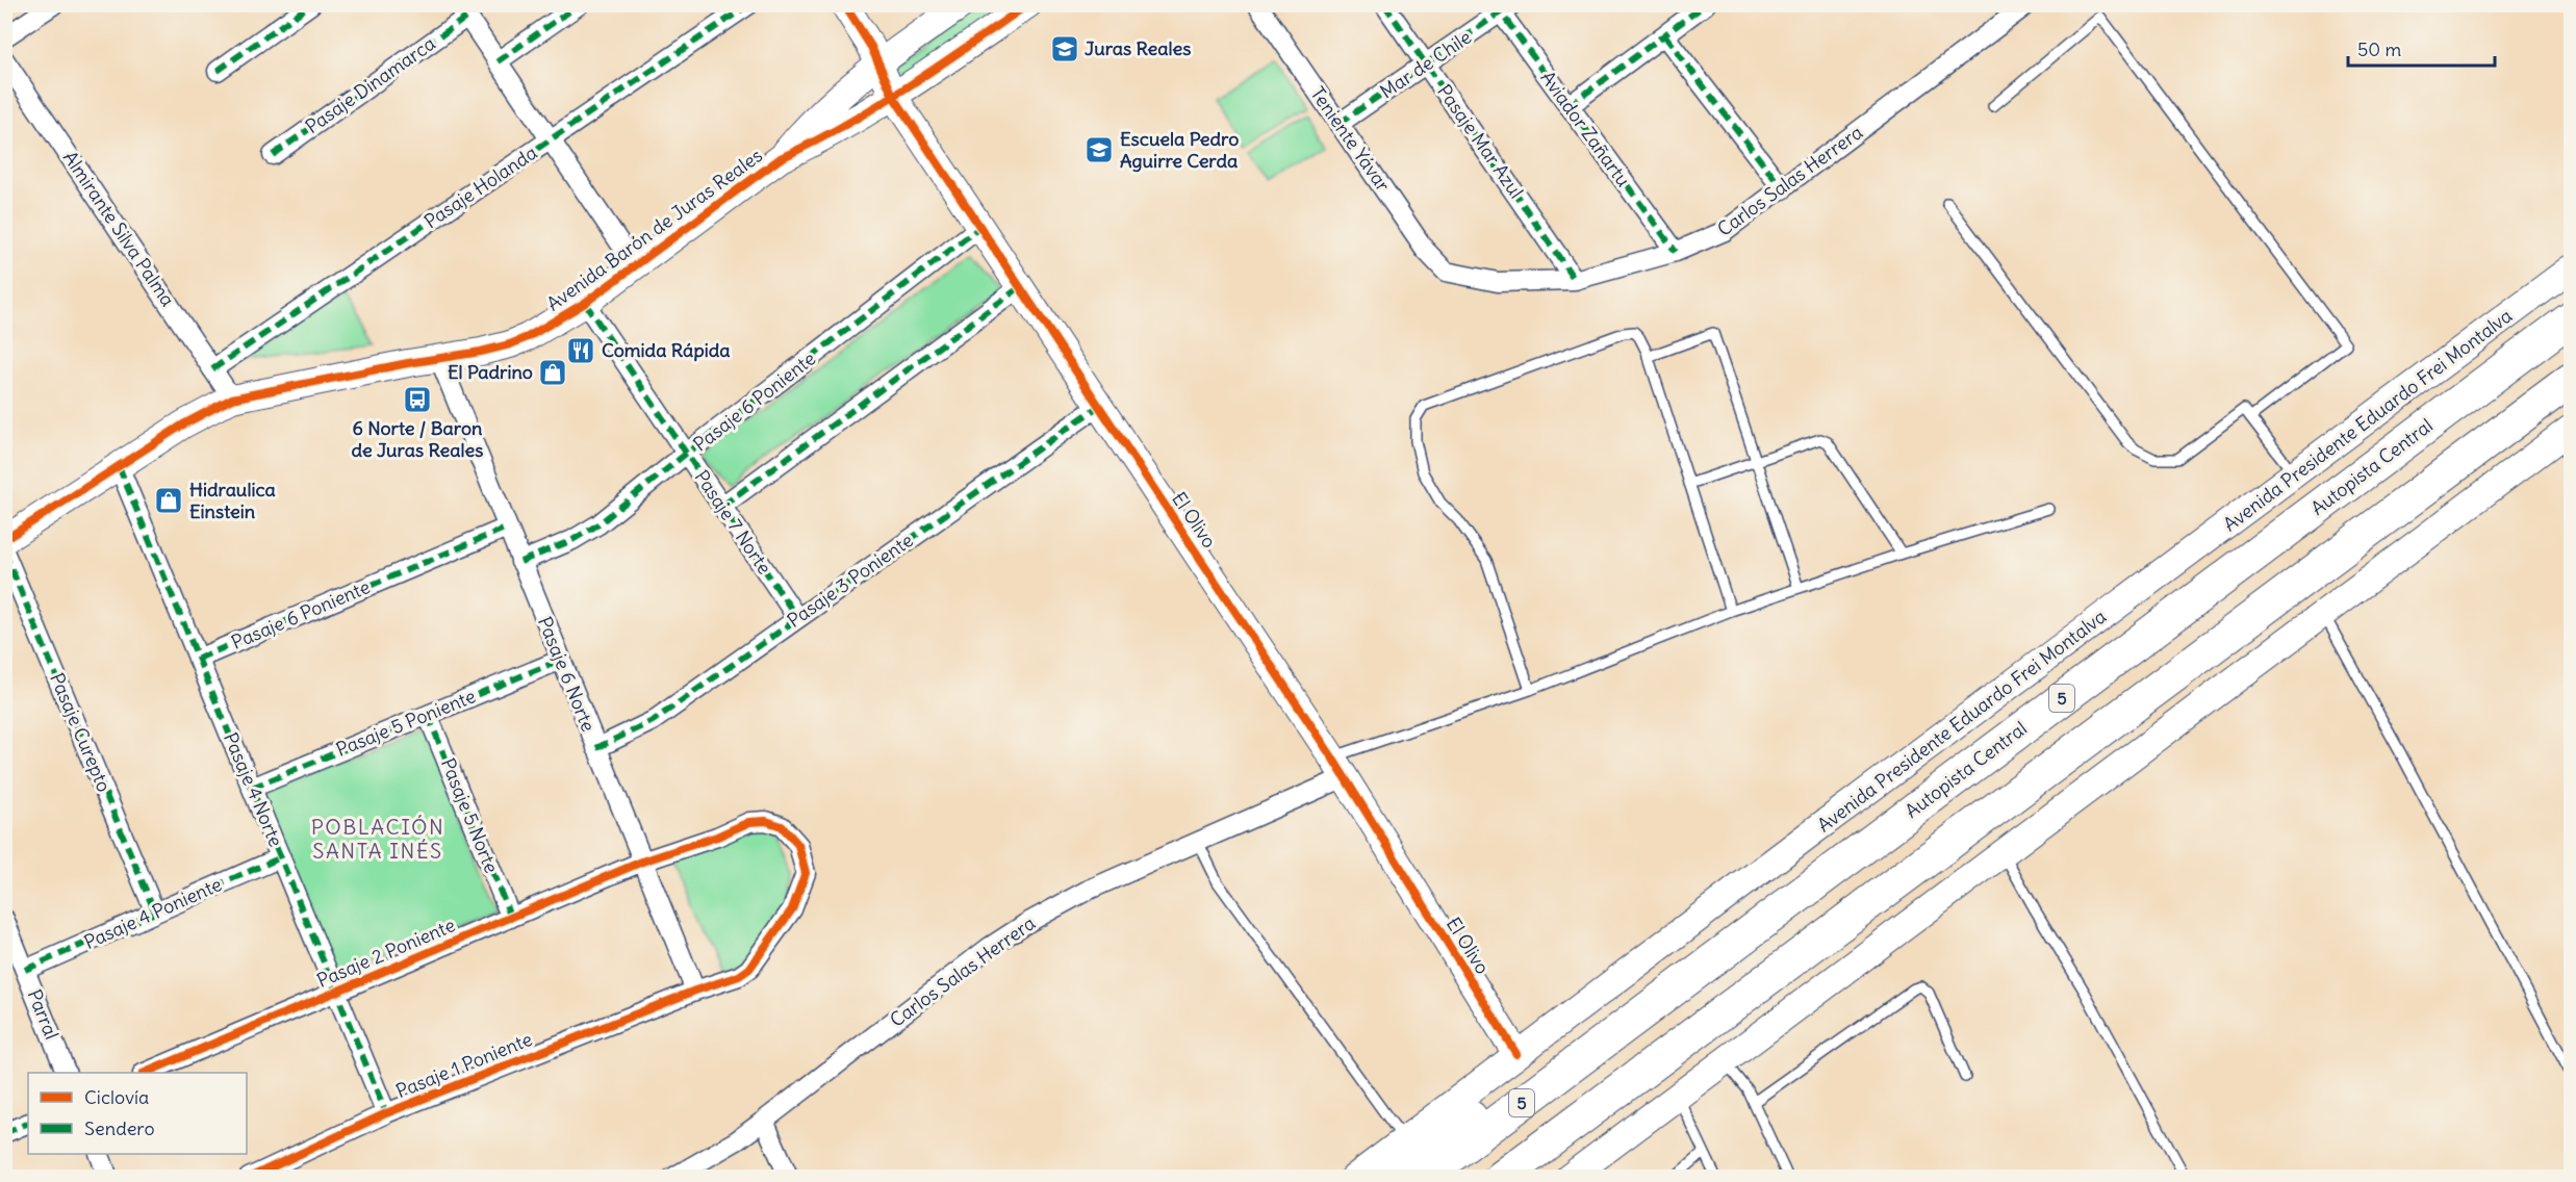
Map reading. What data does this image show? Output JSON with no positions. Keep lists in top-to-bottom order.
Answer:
{
  "streets": {
    "highway": ["Autopista Central", "5"],
    "main road": ["Avenida Barón de Juras Reales", "Avenida Presidente Eduardo Frei Montalva", "El Olivo"],
    "street": [
      "Mar de Chile",
      "Pasaje Dinamarca",
      "Aviador Zañartu",
      "Teniente Yávar",
      "Pasaje Mar Azul",
      "Carlos Salas Herrera",
      "Pasaje Holanda",
      "Almirante Silva Palma",
      "Pasaje 6 Poniente",
      "Pasaje 7 Norte",
      "Pasaje 3 Poniente",
      "Pasaje 6 Norte",
      "Pasaje 5 Poniente",
      "Pasaje Curepto",
      "Pasaje 4 Norte",
      "Pasaje 5 Norte",
      "Pasaje 4 Poniente",
      "Pasaje 2 Poniente",
      "Parral",
      "Pasaje 1 Poniente"
    ]
  },
  "crossings": [
    ["Mar de Chile", "Aviador Zañartu"],
    ["Mar de Chile", "Teniente Yávar"],
    ["Mar de Chile", "Pasaje Mar Azul"],
    ["Aviador Zañartu", "Carlos Salas Herrera"],
    ["Teniente Yávar", "Carlos Salas Herrera"],
    ["Pasaje Mar Azul", "Carlos Salas Herrera"],
    ["Carlos Salas Herrera", "El Olivo"],
    ["Pasaje Holanda", "Almirante Silva Palma"],
    ["Almirante Silva Palma", "Avenida Barón de Juras Reales"],
    ["Avenida Barón de Juras Reales", "El Olivo"],
    ["Avenida Barón de Juras Reales", "Pasaje 7 Norte"],
    ["Avenida Barón de Juras Reales", "Pasaje 6 Norte"],
    ["Avenida Barón de Juras Reales", "Pasaje 4 Norte"],
    ["Pasaje 6 Poniente", "El Olivo"],
    ["Pasaje 6 Poniente", "Pasaje 7 Norte"],
    ["Pasaje 6 Poniente", "Pasaje 6 Norte"],
    ["Pasaje 6 Poniente", "Pasaje 4 Norte"],
    ["Avenida Presidente Eduardo Frei Montalva", "El Olivo"],
    ["El Olivo", "Pasaje 3 Poniente"],
    ["Pasaje 7 Norte", "Pasaje 3 Poniente"],
    ["Pasaje 3 Poniente", "Pasaje 6 Norte"],
    ["Pasaje 6 Norte", "Pasaje 5 Poniente"],
    ["Pasaje 6 Norte", "Pasaje 2 Poniente"],
    ["Pasaje 6 Norte", "Pasaje 1 Poniente"],
    ["Pasaje 5 Poniente", "Pasaje 4 Norte"],
    ["Pasaje 5 Poniente", "Pasaje 5 Norte"],
    ["Pasaje Curepto", "Pasaje 4 Poniente"],
    ["Pasaje 4 Norte", "Pasaje 4 Poniente"],
    ["Pasaje 4 Norte", "Pasaje 2 Poniente"],
    ["Pasaje 4 Norte", "Pasaje 1 Poniente"],
    ["Pasaje 5 Norte", "Pasaje 2 Poniente"],
    ["Pasaje 4 Poniente", "Parral"],
    ["Pasaje 2 Poniente", "Pasaje 1 Poniente"]
  ],
  "districts": ["POBLACIÓN SANTA INÉS"],
  "places": {
    "school or university": ["Juras Reales", "Escuela Pedro Aguirre Cerda"],
    "restaurant": ["Comida Rápida"],
    "shop": ["El Padrino", "Hidraulica Einstein"],
    "bus stop": ["6 Norte / Baron de Juras Reales"]
  },
  "legend": ["Ciclovía", "Sendero"],
  "scale_bar": "50 m"
}
